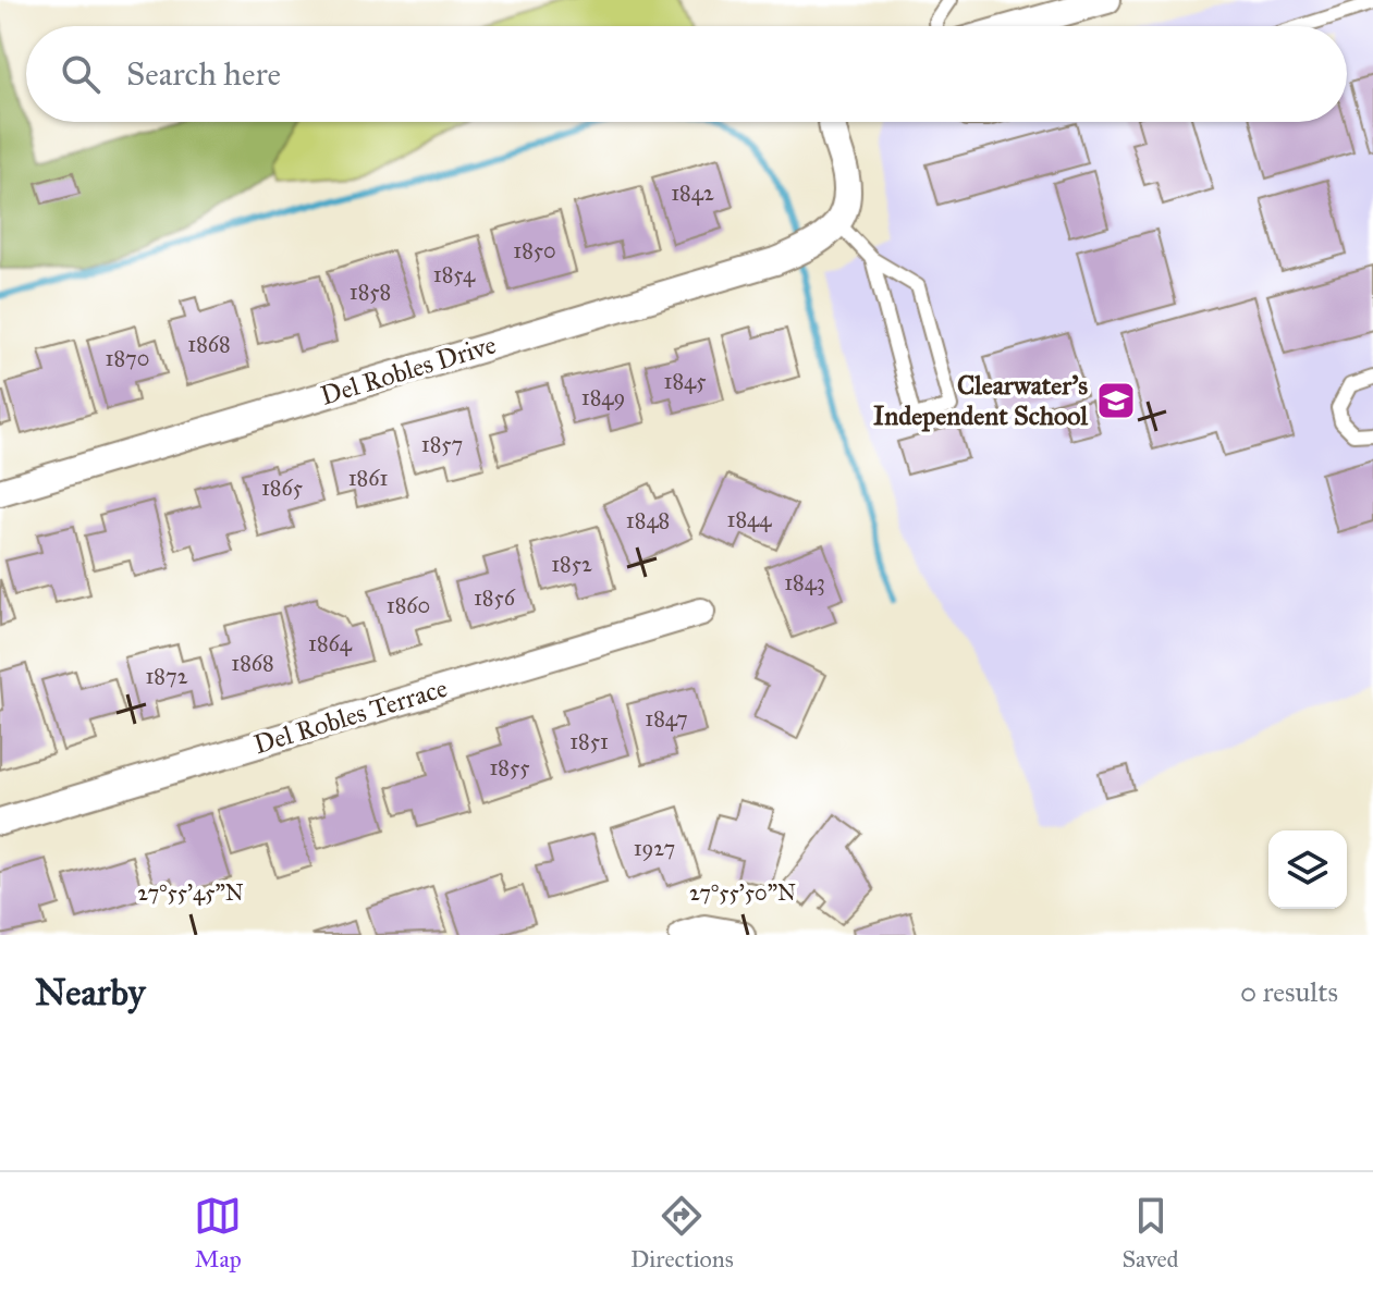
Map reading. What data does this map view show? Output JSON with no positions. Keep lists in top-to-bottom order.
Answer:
{
  "streets": {
    "street": ["Del Robles Drive", "Del Robles Terrace"]
  },
  "places": {
    "school or university": ["Clearwater's Independent School"]
  },
  "house_numbers": [
    "1842",
    "1850",
    "1854",
    "1858",
    "1868",
    "1870",
    "1845",
    "1849",
    "1857",
    "1861",
    "1865",
    "1844",
    "1848",
    "1852",
    "1843",
    "1856",
    "1860",
    "1864",
    "1868",
    "1872",
    "1847",
    "1851",
    "1855",
    "1927"
  ],
  "page": {
    "search": "Search here",
    "heading": ["Nearby", "0 results"],
    "nav": ["Map", "Directions", "Saved"]
  },
  "coordinates": ["27°55'45\"N", "27°55'50\"N"]
}
